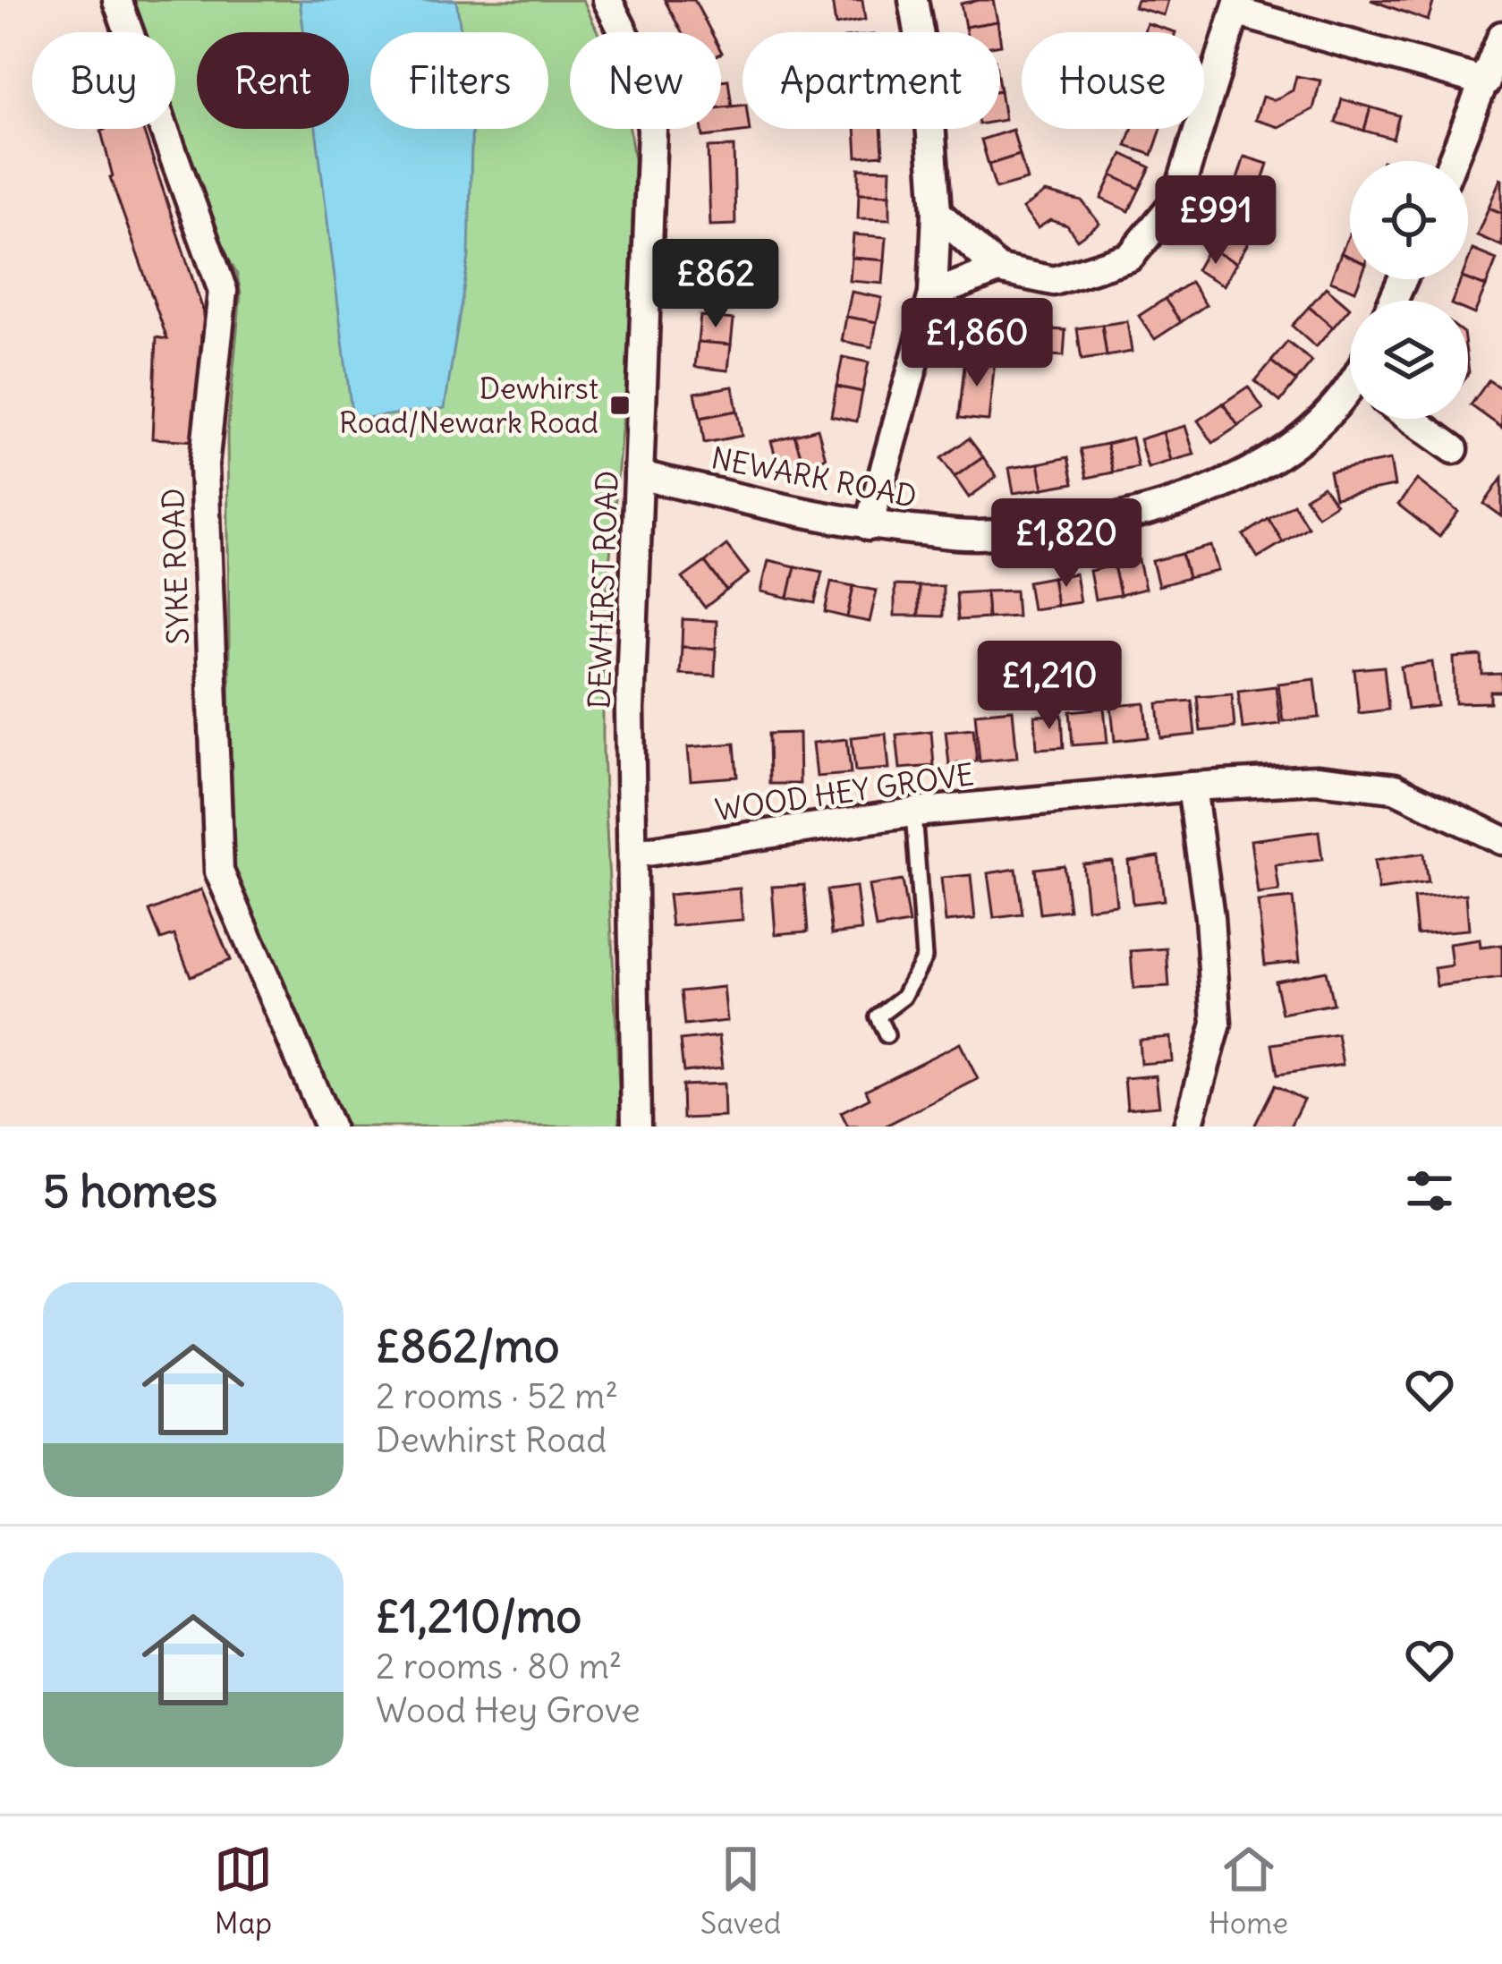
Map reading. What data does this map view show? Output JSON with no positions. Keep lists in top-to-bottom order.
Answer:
{
  "streets": {
    "street": [
      "NEWARK ROAD",
      "SYKE ROAD",
      "DEWHIRST ROAD",
      "WOOD HEY GROVE"
    ]
  },
  "crossings": [
    ["NEWARK ROAD", "DEWHIRST ROAD"],
    ["DEWHIRST ROAD", "WOOD HEY GROVE"]
  ],
  "places": {
    "transit": ["Dewhirst Road/Newark Road"]
  },
  "page": {
    "chip": [
      "Buy",
      "Rent",
      "Filters",
      "New",
      "Apartment",
      "House"
    ],
    "price": [
      "£991",
      "£862",
      "£1,860",
      "£1,820",
      "£1,210"
    ],
    "heading": "5 homes",
    "list": [
      {
        "name": "£862/mo",
        "note": "2 rooms · 52 m² · Dewhirst Road"
      },
      {
        "name": "£1,210/mo",
        "note": "2 rooms · 80 m² · Wood Hey Grove"
      }
    ],
    "tabs": ["Map", "Saved", "Home"]
  }
}
